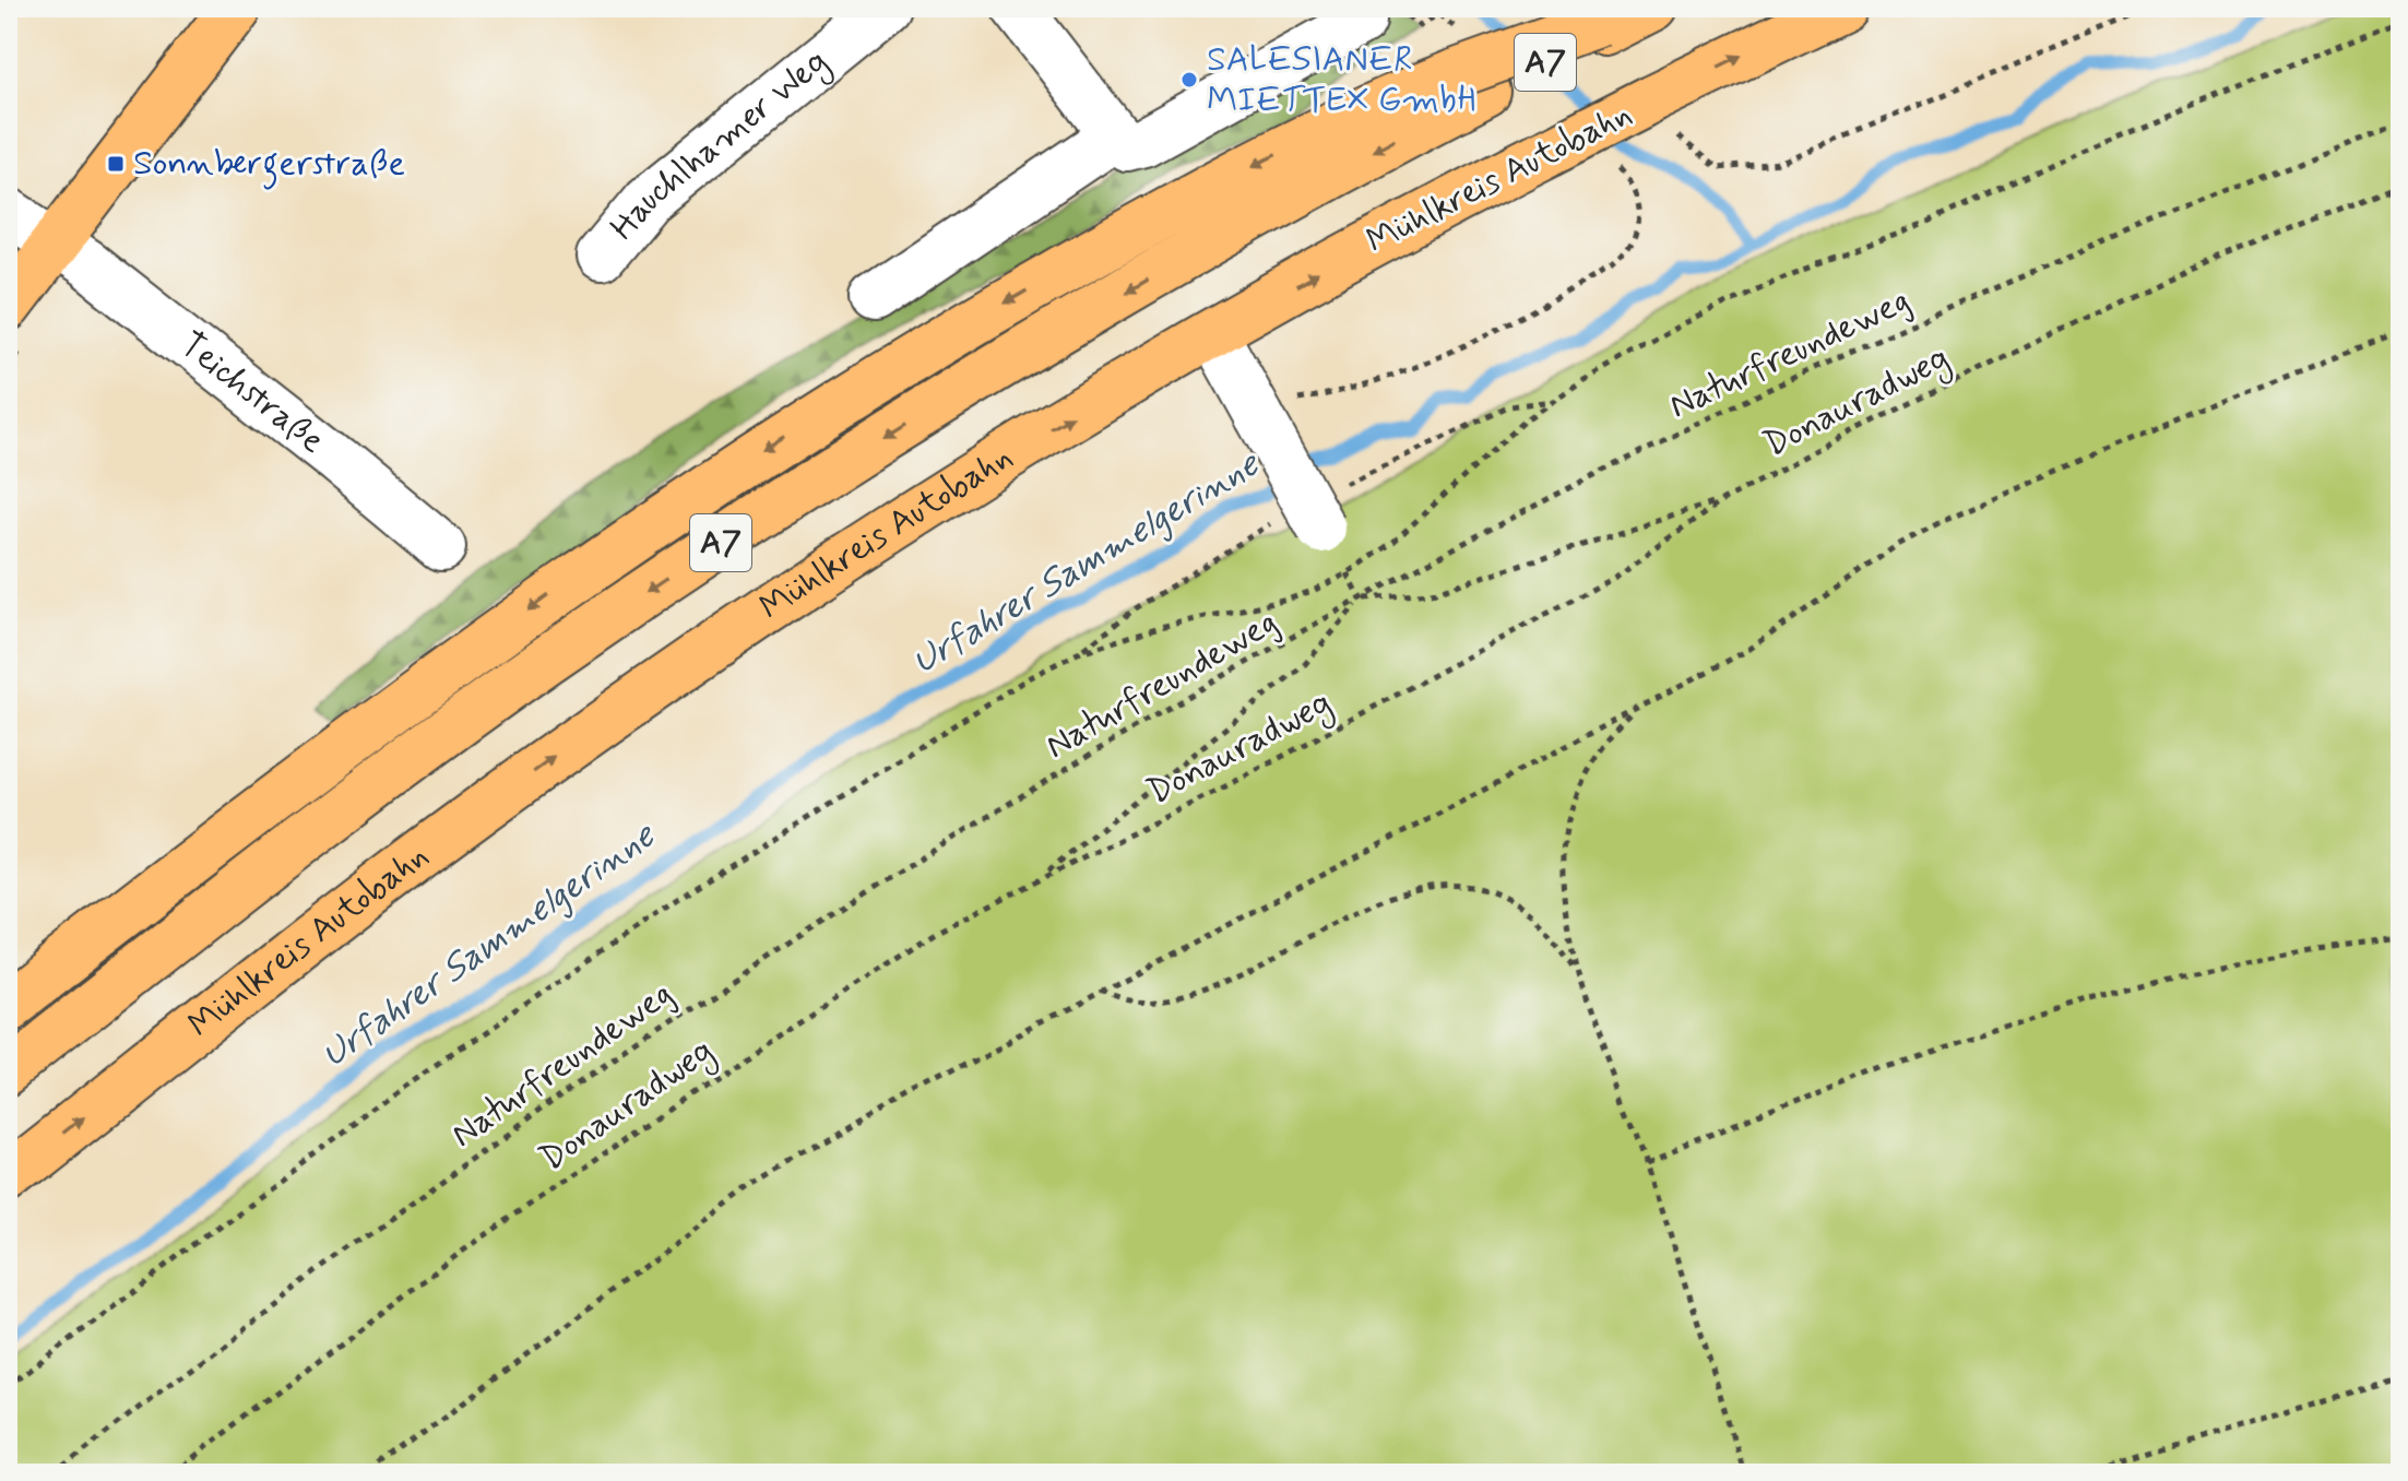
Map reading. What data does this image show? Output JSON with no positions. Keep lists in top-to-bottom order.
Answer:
{
  "streets": {
    "main road": ["A7", "Mühlkreis Autobahn"],
    "street": ["Hauchlhamer Weg", "Teichstraße"],
    "path": ["Naturfreundeweg", "Donauradweg"]
  },
  "water": ["Urfahrer Sammelgerinne"],
  "places": {
    "other": ["SALESIANER MIETTEX GmbH"],
    "transit": ["Sonnbergerstraße"]
  }
}
